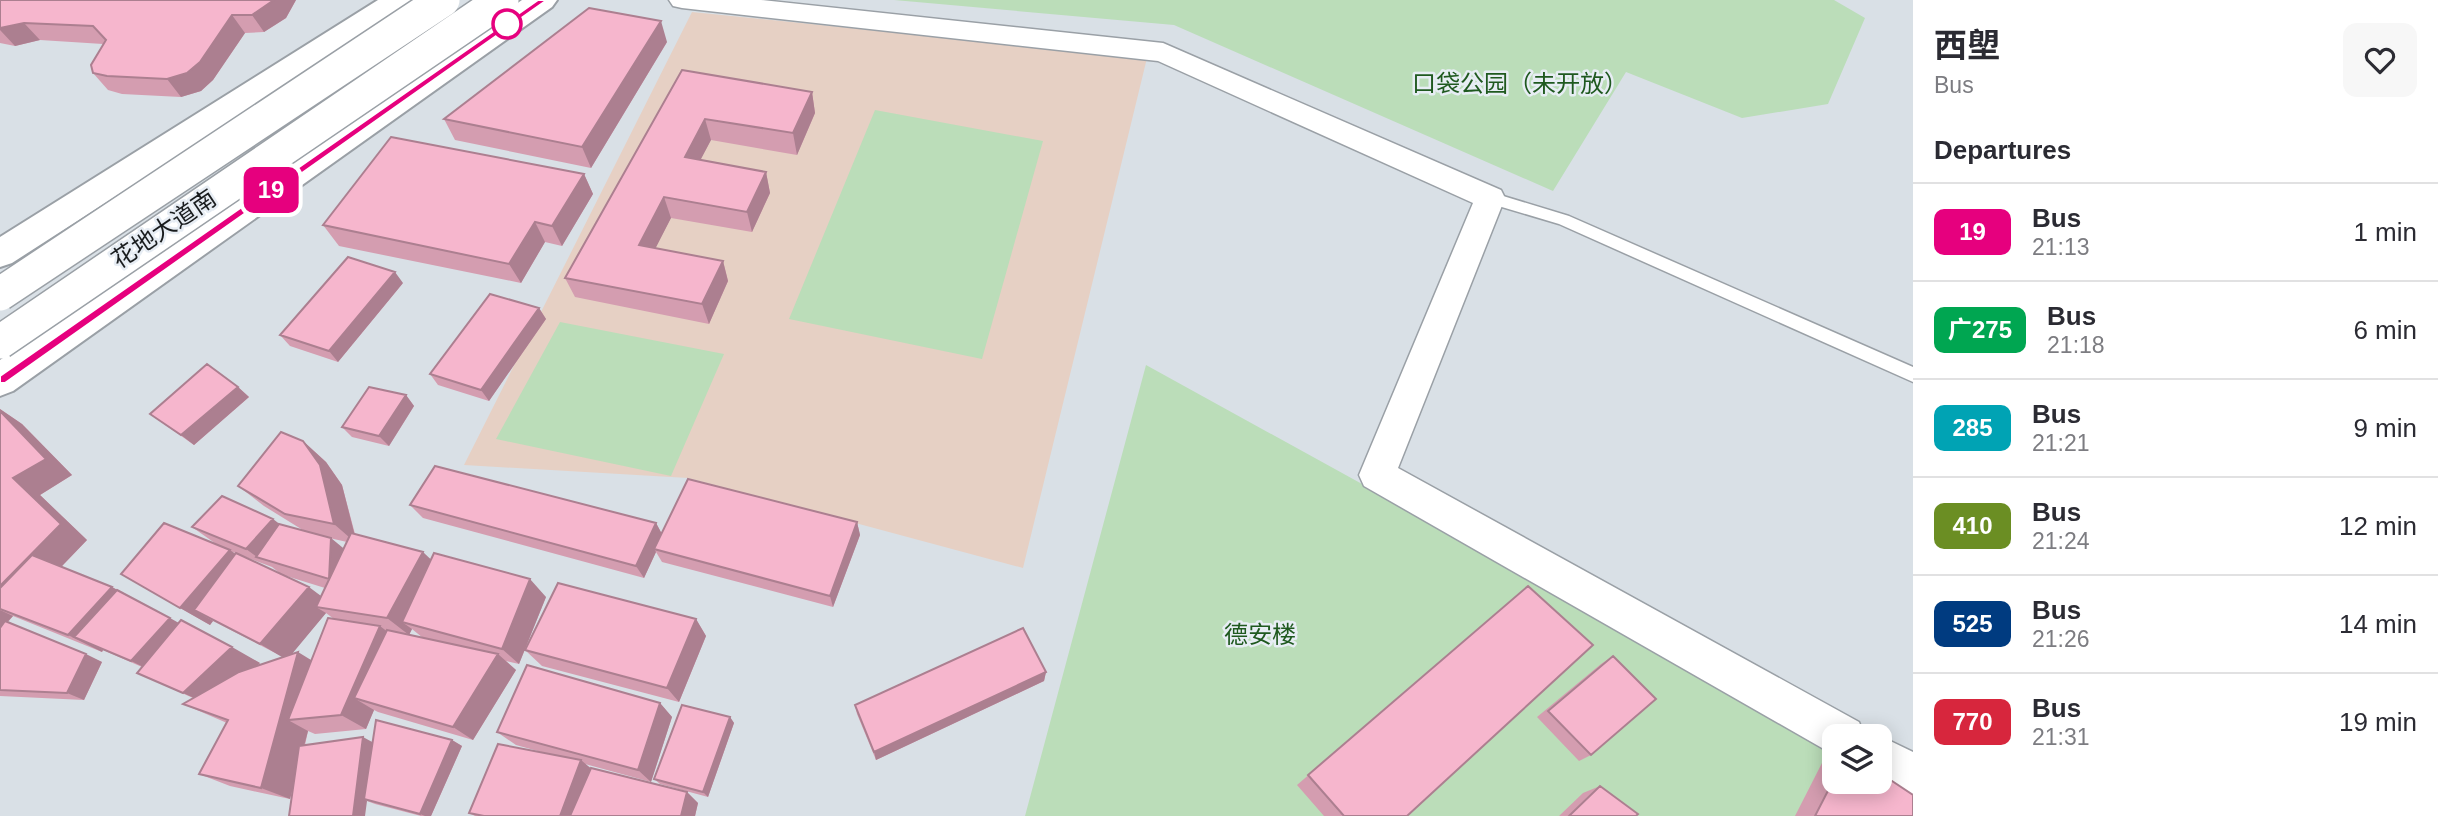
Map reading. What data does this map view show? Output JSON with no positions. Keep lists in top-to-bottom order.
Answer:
{
  "streets": {
    "main road": ["花地大道南"]
  },
  "parks": ["口袋公园（未开放）", "德安楼"],
  "lines": ["bus line 19"],
  "page": {
    "on_map": "19",
    "heading": [
      ["西塱", "Bus"],
      "Departures"
    ],
    "list": [
      {
        "mark": "19",
        "name": "Bus",
        "note": "21:13",
        "value": "1 min"
      },
      {
        "mark": "广275",
        "name": "Bus",
        "note": "21:18",
        "value": "6 min"
      },
      {
        "mark": "285",
        "name": "Bus",
        "note": "21:21",
        "value": "9 min"
      },
      {
        "mark": "410",
        "name": "Bus",
        "note": "21:24",
        "value": "12 min"
      },
      {
        "mark": "525",
        "name": "Bus",
        "note": "21:26",
        "value": "14 min"
      },
      {
        "mark": "770",
        "name": "Bus",
        "note": "21:31",
        "value": "19 min"
      }
    ]
  }
}
